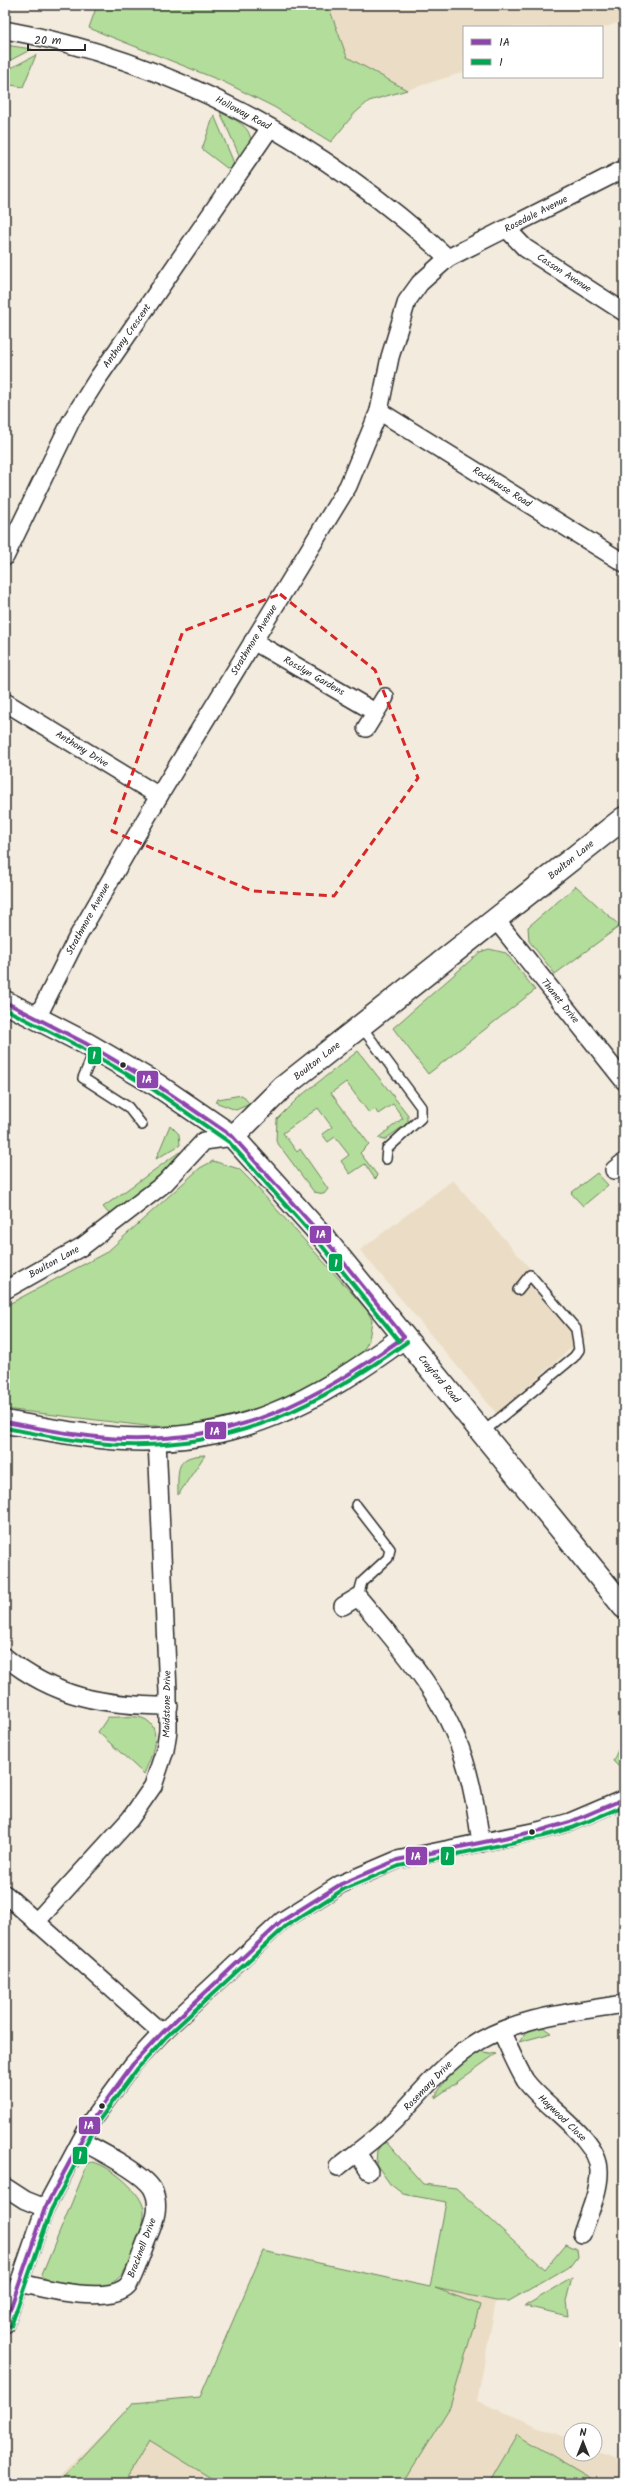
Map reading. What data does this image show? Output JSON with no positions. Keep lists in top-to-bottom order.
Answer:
{
  "streets": {
    "street": [
      "Holloway Road",
      "Rosedale Avenue",
      "Casson Avenue",
      "Anthony Crescent",
      "Rockhouse Road",
      "Strathmore Avenue",
      "Rosslyn Gardens",
      "Anthony Drive",
      "Boulton Lane",
      "Thanet Drive",
      "Crayford Road",
      "Maidstone Drive",
      "Rosemary Drive",
      "Haywood Close",
      "Bracknell Drive"
    ]
  },
  "crossings": [
    ["Holloway Road", "Rosedale Avenue"],
    ["Holloway Road", "Anthony Crescent"],
    ["Holloway Road", "Strathmore Avenue"],
    ["Rosedale Avenue", "Casson Avenue"],
    ["Rosedale Avenue", "Strathmore Avenue"],
    ["Rockhouse Road", "Strathmore Avenue"],
    ["Strathmore Avenue", "Rosslyn Gardens"],
    ["Strathmore Avenue", "Anthony Drive"],
    ["Strathmore Avenue", "Crayford Road"],
    ["Boulton Lane", "Thanet Drive"],
    ["Boulton Lane", "Crayford Road"],
    ["Rosemary Drive", "Haywood Close"]
  ],
  "lines": ["transit line 1A", "transit line 1"],
  "legend": ["1A", "1"],
  "scale_bar": "20 m",
  "north": "top"
}
